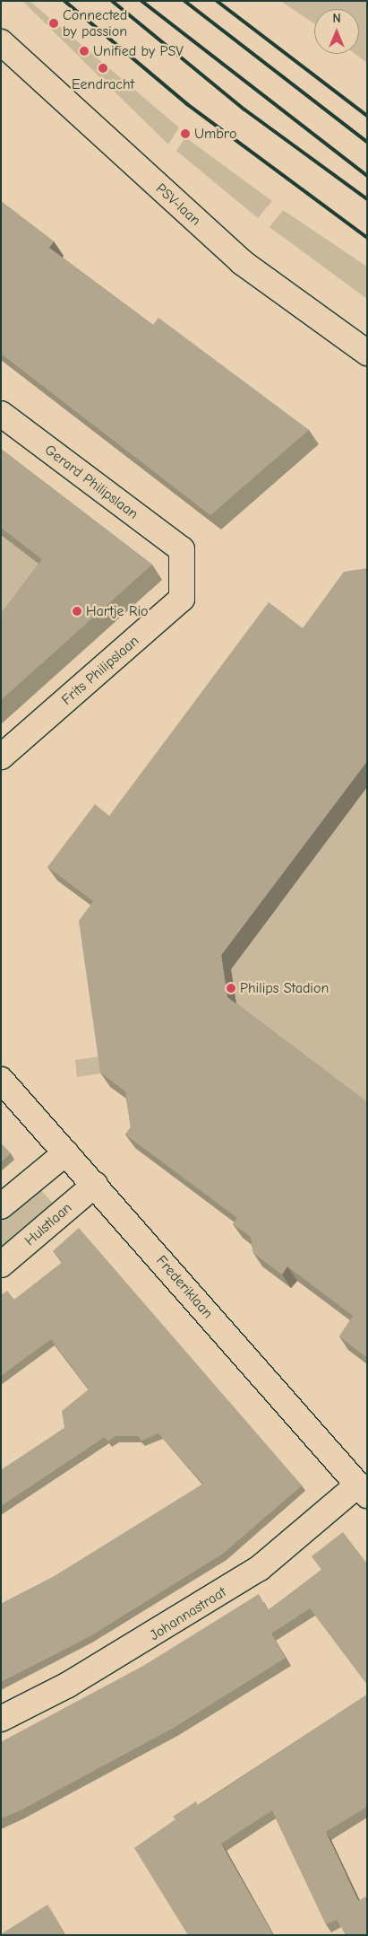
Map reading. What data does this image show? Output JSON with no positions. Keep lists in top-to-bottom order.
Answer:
{
  "streets": {
    "street": [
      "PSV-laan",
      "Gerard Philipslaan",
      "Frits Philipslaan",
      "Hulstlaan",
      "Frederiklaan",
      "Johannastraat"
    ]
  },
  "crossings": [
    ["Gerard Philipslaan", "Frits Philipslaan"],
    ["Hulstlaan", "Frederiklaan"],
    ["Frederiklaan", "Johannastraat"]
  ],
  "places": [
    "Connected by passion",
    "Unified by PSV",
    "Eendracht",
    "Umbro",
    "Hartje Rio",
    "Philips Stadion"
  ],
  "north": "top"
}
